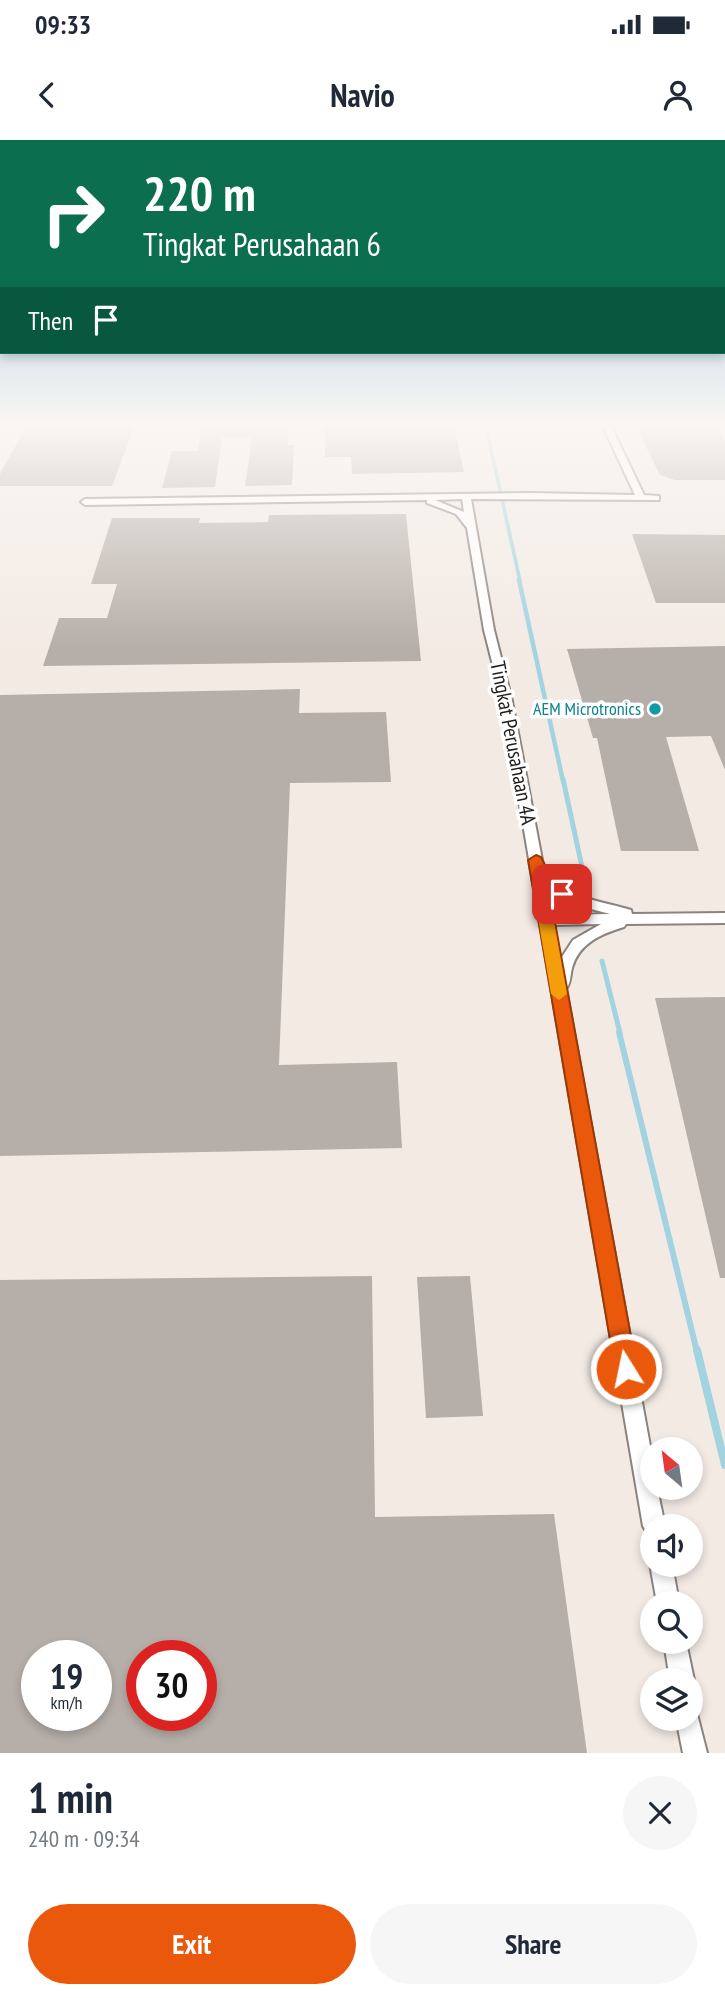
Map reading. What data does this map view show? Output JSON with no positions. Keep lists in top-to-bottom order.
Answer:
{
  "streets": {
    "street": ["Tingkat Perusahaan 4A"]
  },
  "places": ["AEM Microtronics"],
  "north": "top left",
  "page": {
    "status": "09:33",
    "header": "Navio",
    "turn": ["220 m", "Tingkat Perusahaan 6"],
    "then": "Then",
    "speed": "19 km/h",
    "limit": "30",
    "heading": ["1 min", "240 m · 09:34"],
    "buttons": ["Exit", "Share"]
  }
}
